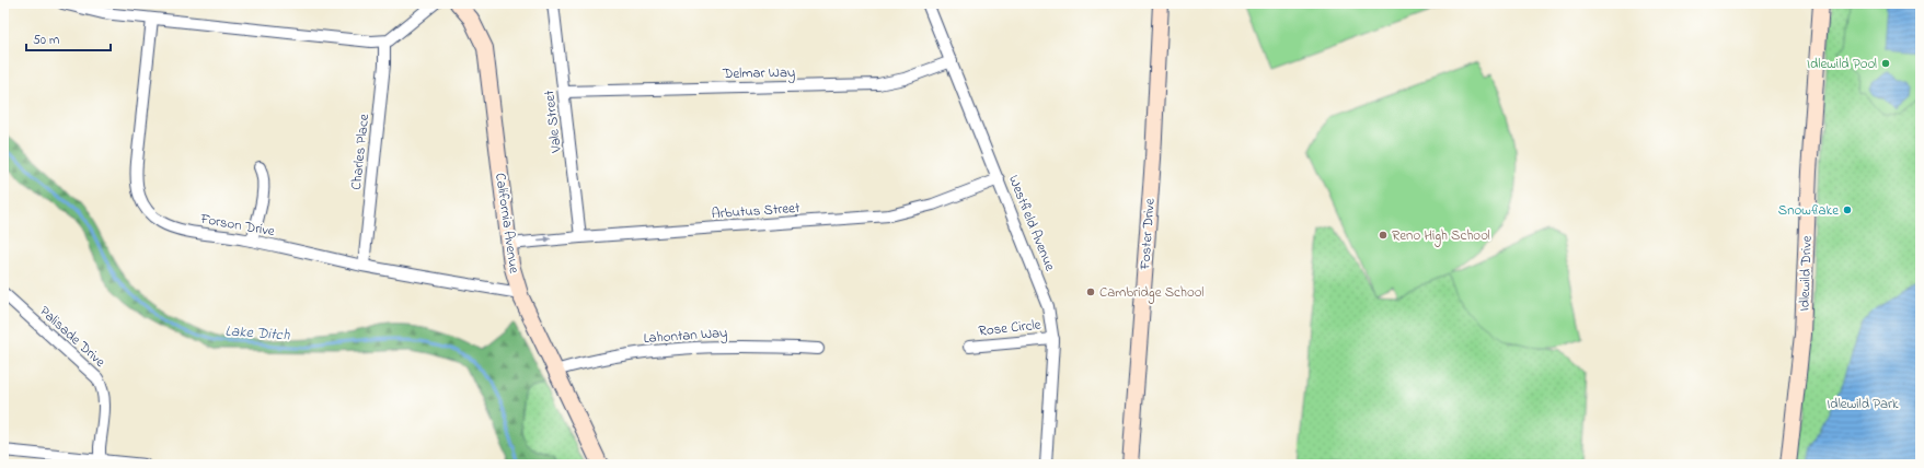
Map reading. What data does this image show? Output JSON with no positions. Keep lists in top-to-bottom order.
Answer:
{
  "streets": {
    "street": [
      "Delmar Way",
      "Vale Street",
      "Charles Place",
      "Arbutus Street",
      "California Avenue",
      "Westfield Avenue",
      "Forson Drive",
      "Foster Drive",
      "Idlewild Drive",
      "Rose Circle",
      "Lahontan Way",
      "Palisade Drive"
    ]
  },
  "crossings": [
    ["Delmar Way", "Vale Street"],
    ["Delmar Way", "Westfield Avenue"],
    ["Vale Street", "Arbutus Street"],
    ["Charles Place", "Forson Drive"],
    ["Arbutus Street", "California Avenue"],
    ["Arbutus Street", "Westfield Avenue"],
    ["California Avenue", "Forson Drive"],
    ["California Avenue", "Lahontan Way"],
    ["Westfield Avenue", "Rose Circle"]
  ],
  "water": ["Lake Ditch"],
  "parks": ["Idlewild Park"],
  "places": [
    "Idlewild Pool",
    "Snowflake",
    "Reno High School",
    "Cambridge School"
  ],
  "scale_bar": "50 m"
}
